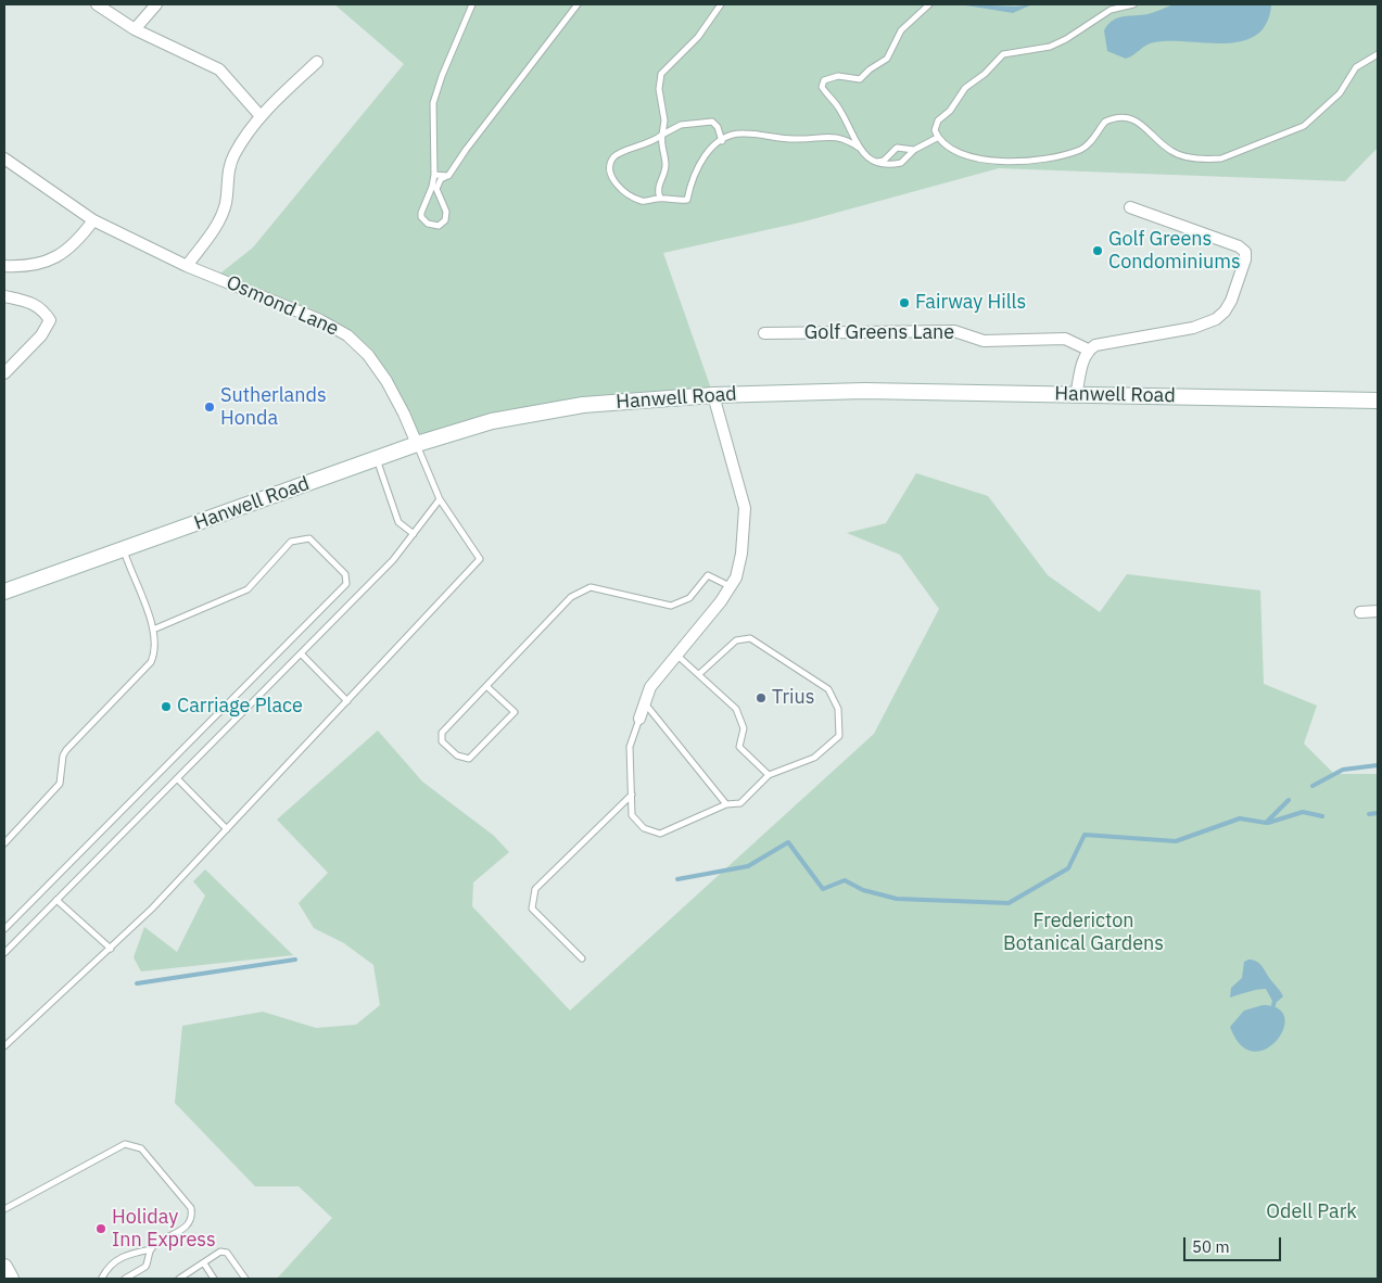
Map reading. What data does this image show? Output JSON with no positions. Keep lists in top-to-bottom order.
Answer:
{
  "streets": {
    "main road": ["Hanwell Road"],
    "street": ["Osmond Lane", "Golf Greens Lane"]
  },
  "crossings": [
    ["Osmond Lane", "Hanwell Road"]
  ],
  "parks": ["Fredericton Botanical Gardens", "Odell Park"],
  "places": [
    "Golf Greens Condominiums",
    "Fairway Hills",
    "Sutherlands Honda",
    "Trius",
    "Carriage Place",
    "Holiday Inn Express"
  ],
  "scale_bar": "50 m"
}
